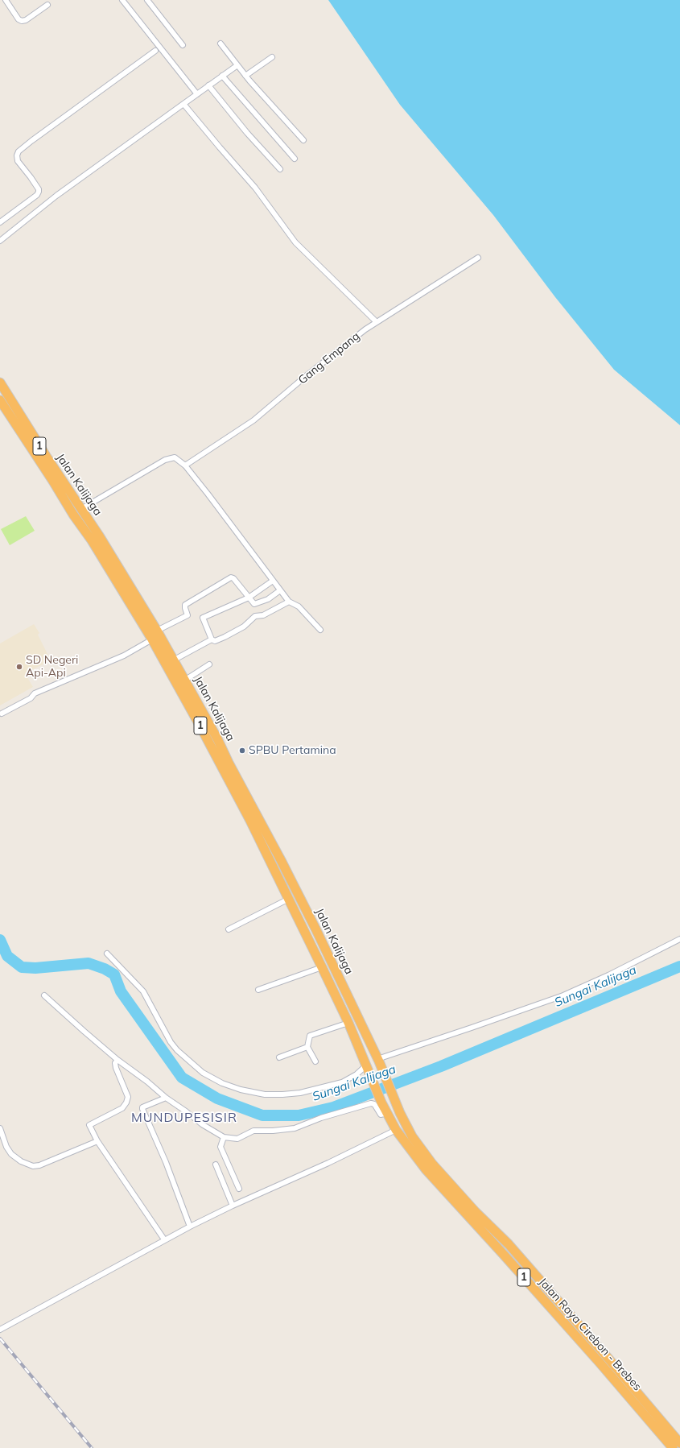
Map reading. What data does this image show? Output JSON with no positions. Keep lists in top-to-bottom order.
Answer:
{
  "streets": {
    "highway": ["1", "Jalan Kalijaga", "Jalan Raya Cirebon - Brebes"],
    "street": ["Gang Empang"]
  },
  "crossings": [
    ["Jalan Kalijaga", "Jalan Raya Cirebon - Brebes"]
  ],
  "districts": ["MUNDUPESISIR"],
  "water": ["Sungai Kalijaga"],
  "places": ["SD Negeri Api-Api", "SPBU Pertamina"]
}
